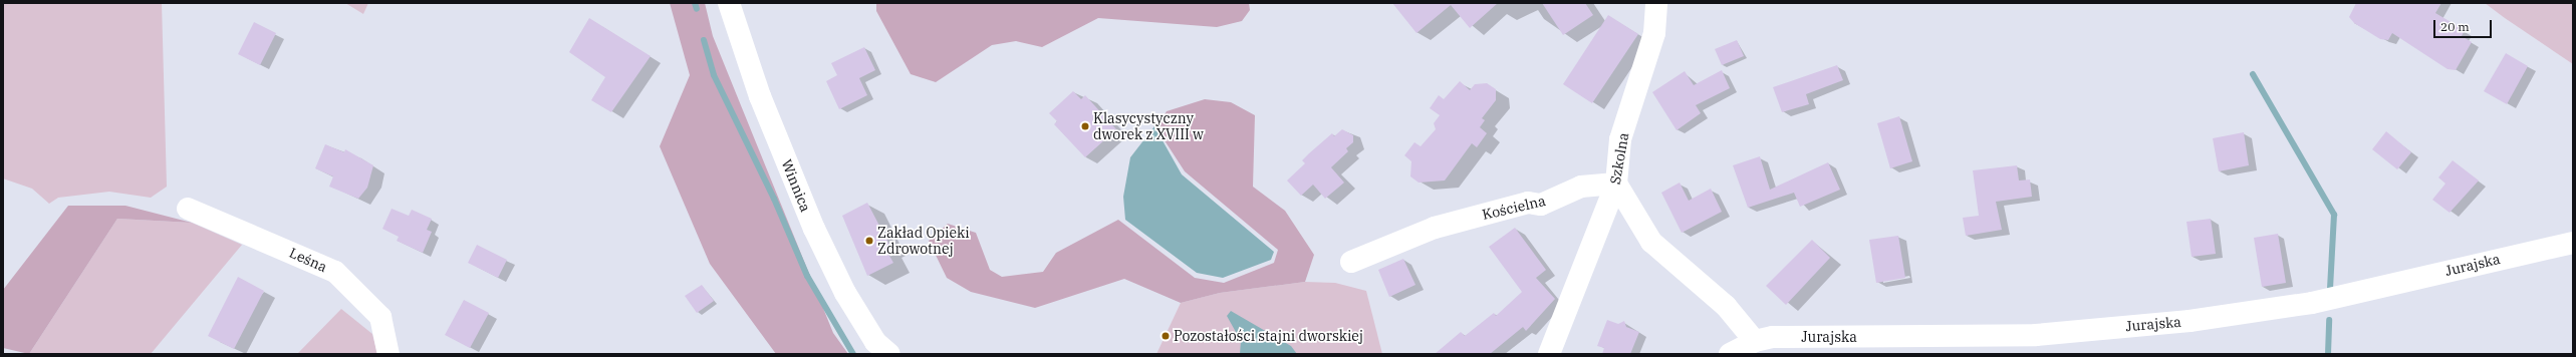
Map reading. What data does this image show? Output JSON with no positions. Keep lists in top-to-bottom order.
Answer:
{
  "streets": {
    "street": [
      "Szkolna",
      "Winnica",
      "Kościelna",
      "Leśna",
      "Jurajska"
    ]
  },
  "crossings": [
    ["Szkolna", "Kościelna"]
  ],
  "places": ["Klasycystyczny dworek z XVIII w", "Zakład Opieki Zdrowotnej", "Pozostałości stajni dworskiej"],
  "scale_bar": "20 m"
}
